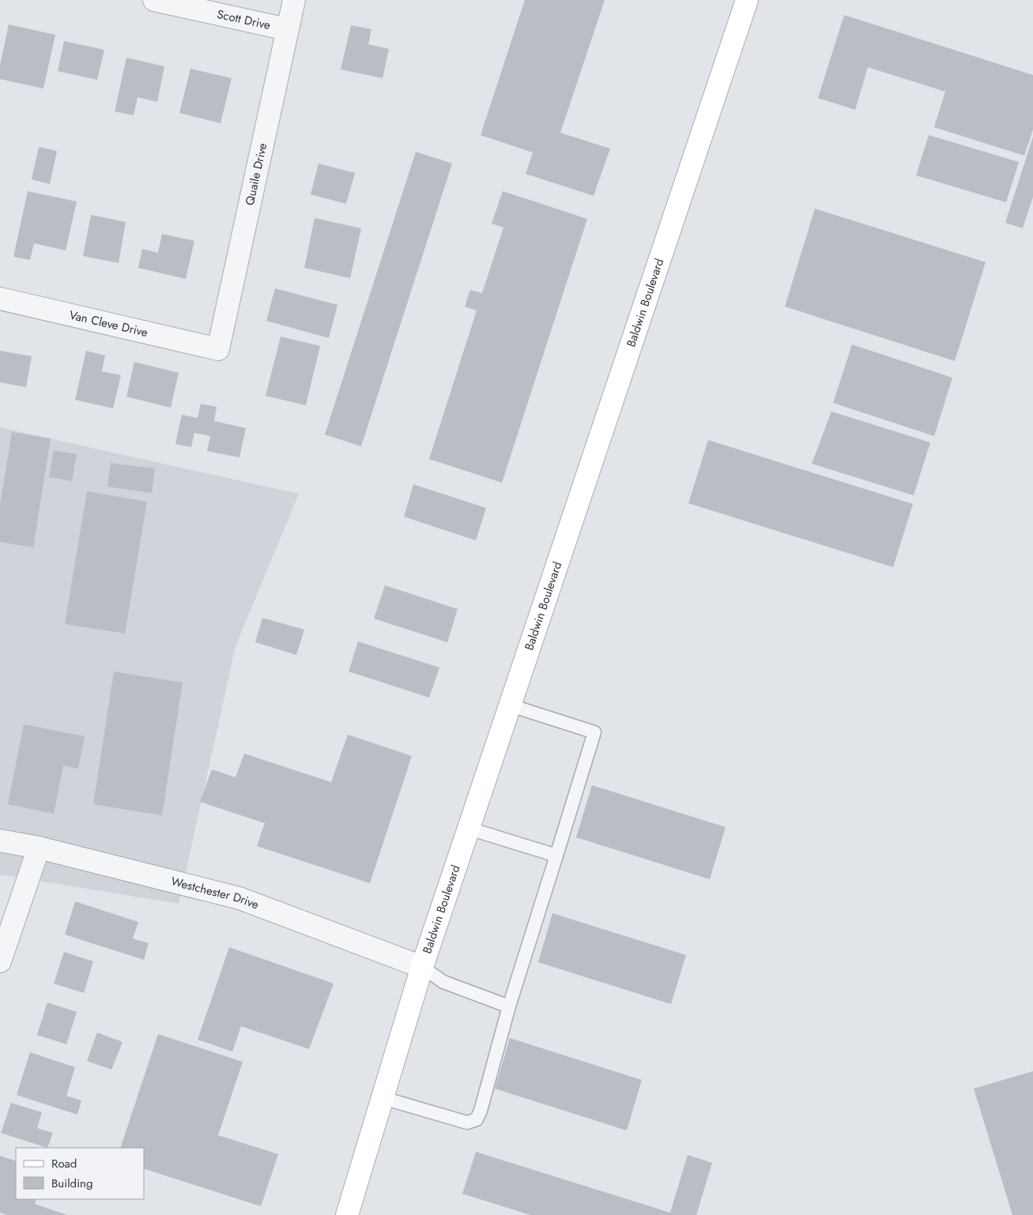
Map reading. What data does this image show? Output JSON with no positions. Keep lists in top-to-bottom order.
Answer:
{
  "streets": {
    "main road": ["Baldwin Boulevard"],
    "street": [
      "Scott Drive",
      "Quaile Drive",
      "Van Cleve Drive",
      "Westchester Drive"
    ]
  },
  "crossings": [
    ["Scott Drive", "Quaile Drive"],
    ["Quaile Drive", "Van Cleve Drive"],
    ["Baldwin Boulevard", "Westchester Drive"]
  ],
  "legend": ["Road", "Building"]
}
